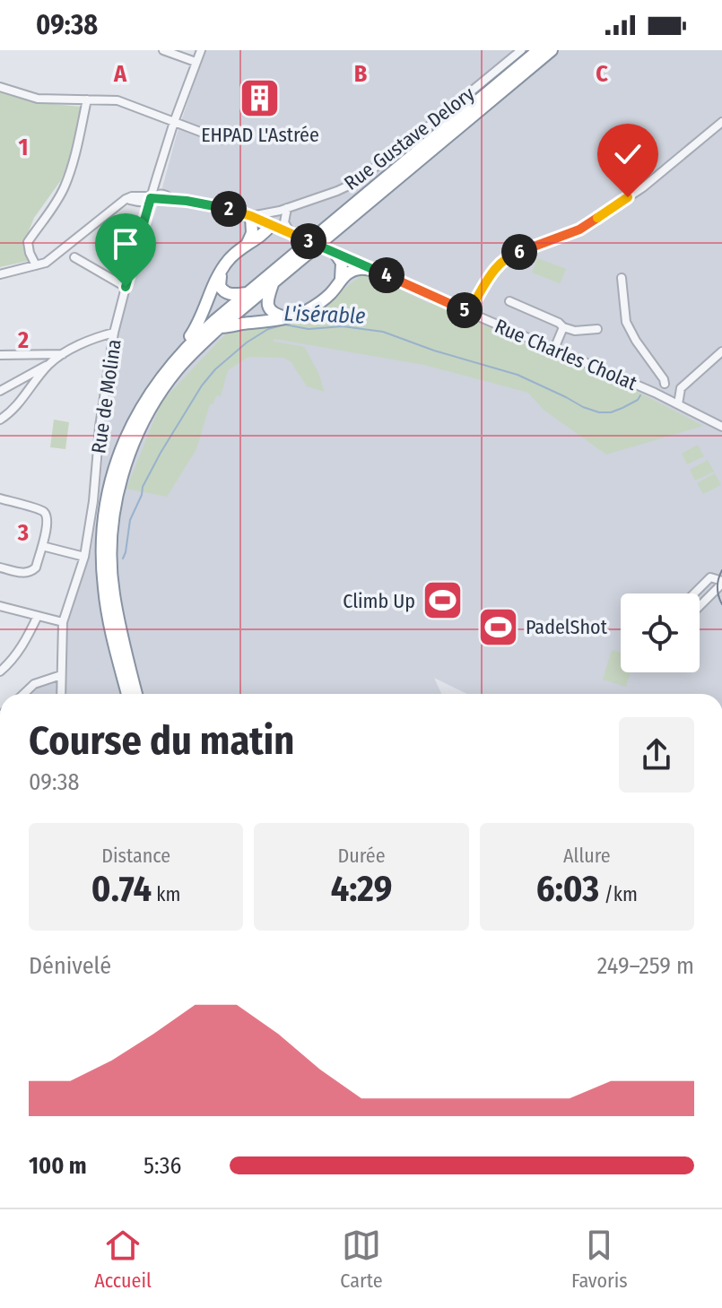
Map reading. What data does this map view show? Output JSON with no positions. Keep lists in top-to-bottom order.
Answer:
{
  "streets": {
    "street": ["Rue Gustave Delory", "Rue Charles Cholat", "Rue de Molina"]
  },
  "crossings": [
    ["Rue Gustave Delory", "Rue Charles Cholat"],
    ["Rue Charles Cholat", "Rue de Molina"]
  ],
  "water": ["L'isérable"],
  "places": {
    "building": ["EHPAD L'Astrée"],
    "sports": ["Climb Up", "PadelShot"]
  },
  "page": {
    "status": "09:38",
    "pins": [
      "2",
      "3",
      "6",
      "4",
      "5"
    ],
    "heading": ["Course du matin", "09:38"],
    "stats": [
      ["Distance", "0.74 km"],
      ["Durée", "4:29"],
      ["Allure", "6:03 /km"]
    ],
    "chart": ["Dénivelé", "249–259 m"],
    "list": [
      {
        "name": "100 m",
        "note": "5:36"
      }
    ],
    "tabs": ["Accueil", "Carte", "Favoris"]
  },
  "grid": {
    "columns": ["A", "B", "C"],
    "rows": ["1", "2", "3"]
  }
}
